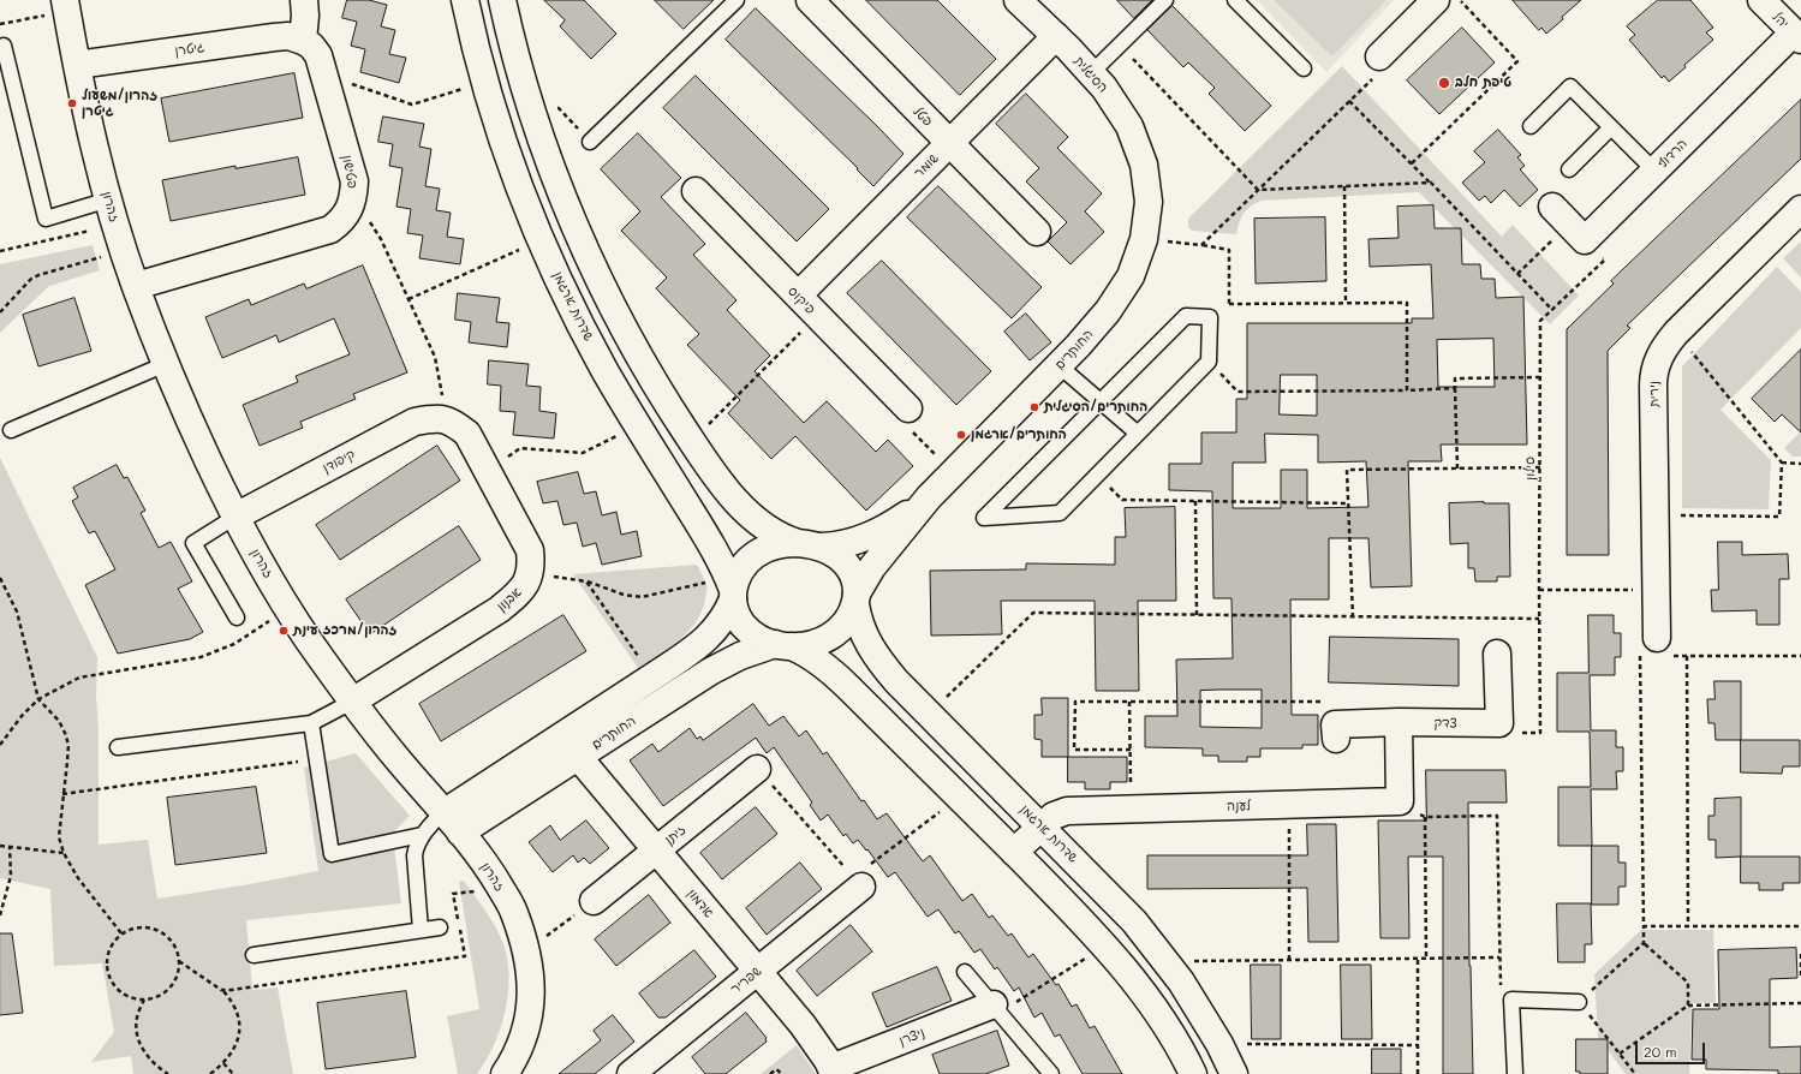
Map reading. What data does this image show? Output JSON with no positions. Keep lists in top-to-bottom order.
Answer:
{
  "streets": {
    "street": [
      "יהל",
      "גיטרן",
      "הסיגלית",
      "פטל",
      "הרדוף",
      "שומר",
      "פטישון",
      "זהרון",
      "פיקוס",
      "שדרות ארגמן",
      "החותרים",
      "נירית",
      "קיפודן",
      "אבנון",
      "צדק",
      "לענה",
      "זיתן",
      "אדמון",
      "שפריר",
      "ניצרן"
    ],
    "path": ["סילון"]
  },
  "crossings": [
    ["יהל", "הרדוף"],
    ["גיטרן", "פטישון"],
    ["גיטרן", "זהרון"],
    ["הסיגלית", "שומר"],
    ["הסיגלית", "החותרים"],
    ["פטל", "שומר"],
    ["הרדוף", "סילון"],
    ["שומר", "פיקוס"],
    ["פטישון", "זהרון"],
    ["זהרון", "החותרים"],
    ["זהרון", "קיפודן"],
    ["זהרון", "אבנון"],
    ["שדרות ארגמן", "החותרים"],
    ["שדרות ארגמן", "לענה"],
    ["החותרים", "אדמון"],
    ["קיפודן", "אבנון"],
    ["זיתן", "אדמון"],
    ["אדמון", "שפריר"],
    ["אדמון", "ניצרן"]
  ],
  "places": [
    "טיפת חלב",
    "זהרון/משעול גיטרן",
    "החותרים/הסיגלית",
    "החותרים/ארגמן",
    "זהרון/מרכז עינת"
  ],
  "scale_bar": "20 m"
}
